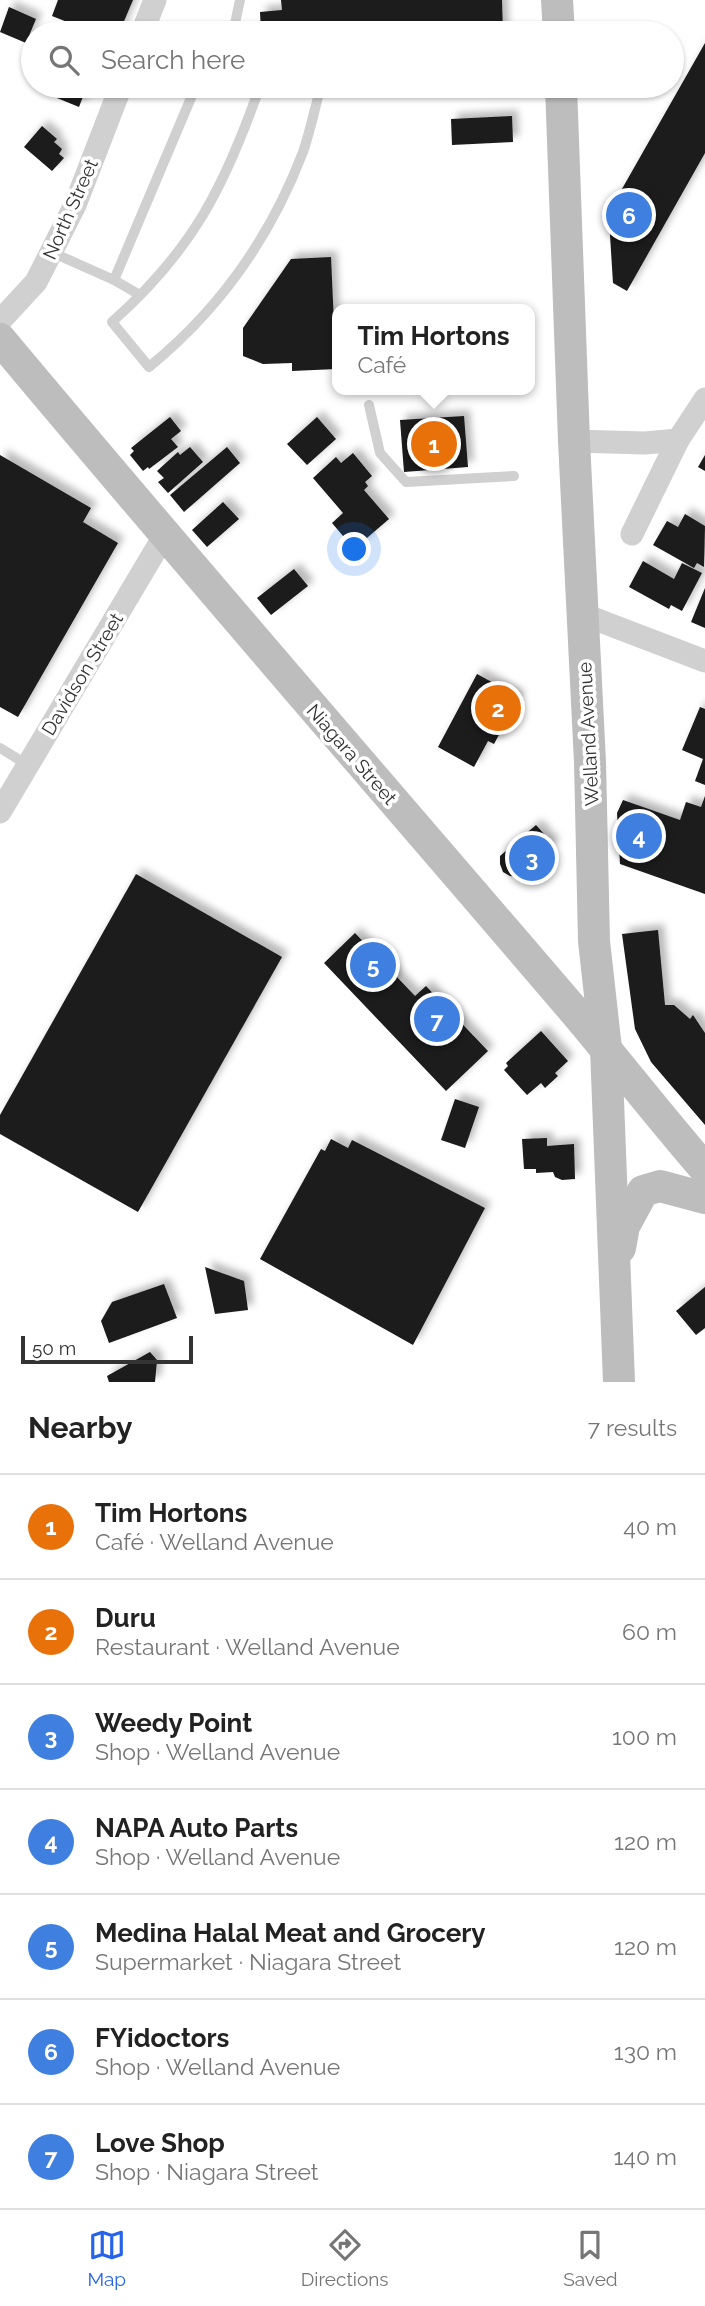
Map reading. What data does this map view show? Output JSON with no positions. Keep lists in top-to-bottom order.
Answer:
{
  "streets": {
    "main road": ["Welland Avenue", "Niagara Street"],
    "street": ["North Street", "Davidson Street"]
  },
  "crossings": [
    ["Davidson Street", "Niagara Street"],
    ["Welland Avenue", "Niagara Street"]
  ],
  "scale_bar": "50 m",
  "page": {
    "search": "Search here",
    "pins": [
      "6",
      "1",
      "2",
      "4",
      "3",
      "5",
      "7"
    ],
    "popup": ["Tim Hortons", "Café"],
    "scale": "50 m",
    "heading": ["Nearby", "7 results"],
    "list": [
      {
        "mark": "1",
        "name": "Tim Hortons",
        "note": "Café · Welland Avenue",
        "value": "40 m"
      },
      {
        "mark": "2",
        "name": "Duru",
        "note": "Restaurant · Welland Avenue",
        "value": "60 m"
      },
      {
        "mark": "3",
        "name": "Weedy Point",
        "note": "Shop · Welland Avenue",
        "value": "100 m"
      },
      {
        "mark": "4",
        "name": "NAPA Auto Parts",
        "note": "Shop · Welland Avenue",
        "value": "120 m"
      },
      {
        "mark": "5",
        "name": "Medina Halal Meat and Grocery",
        "note": "Supermarket · Niagara Street",
        "value": "120 m"
      },
      {
        "mark": "6",
        "name": "FYidoctors",
        "note": "Shop · Welland Avenue",
        "value": "130 m"
      },
      {
        "mark": "7",
        "name": "Love Shop",
        "note": "Shop · Niagara Street",
        "value": "140 m"
      }
    ],
    "nav": ["Map", "Directions", "Saved"]
  }
}
